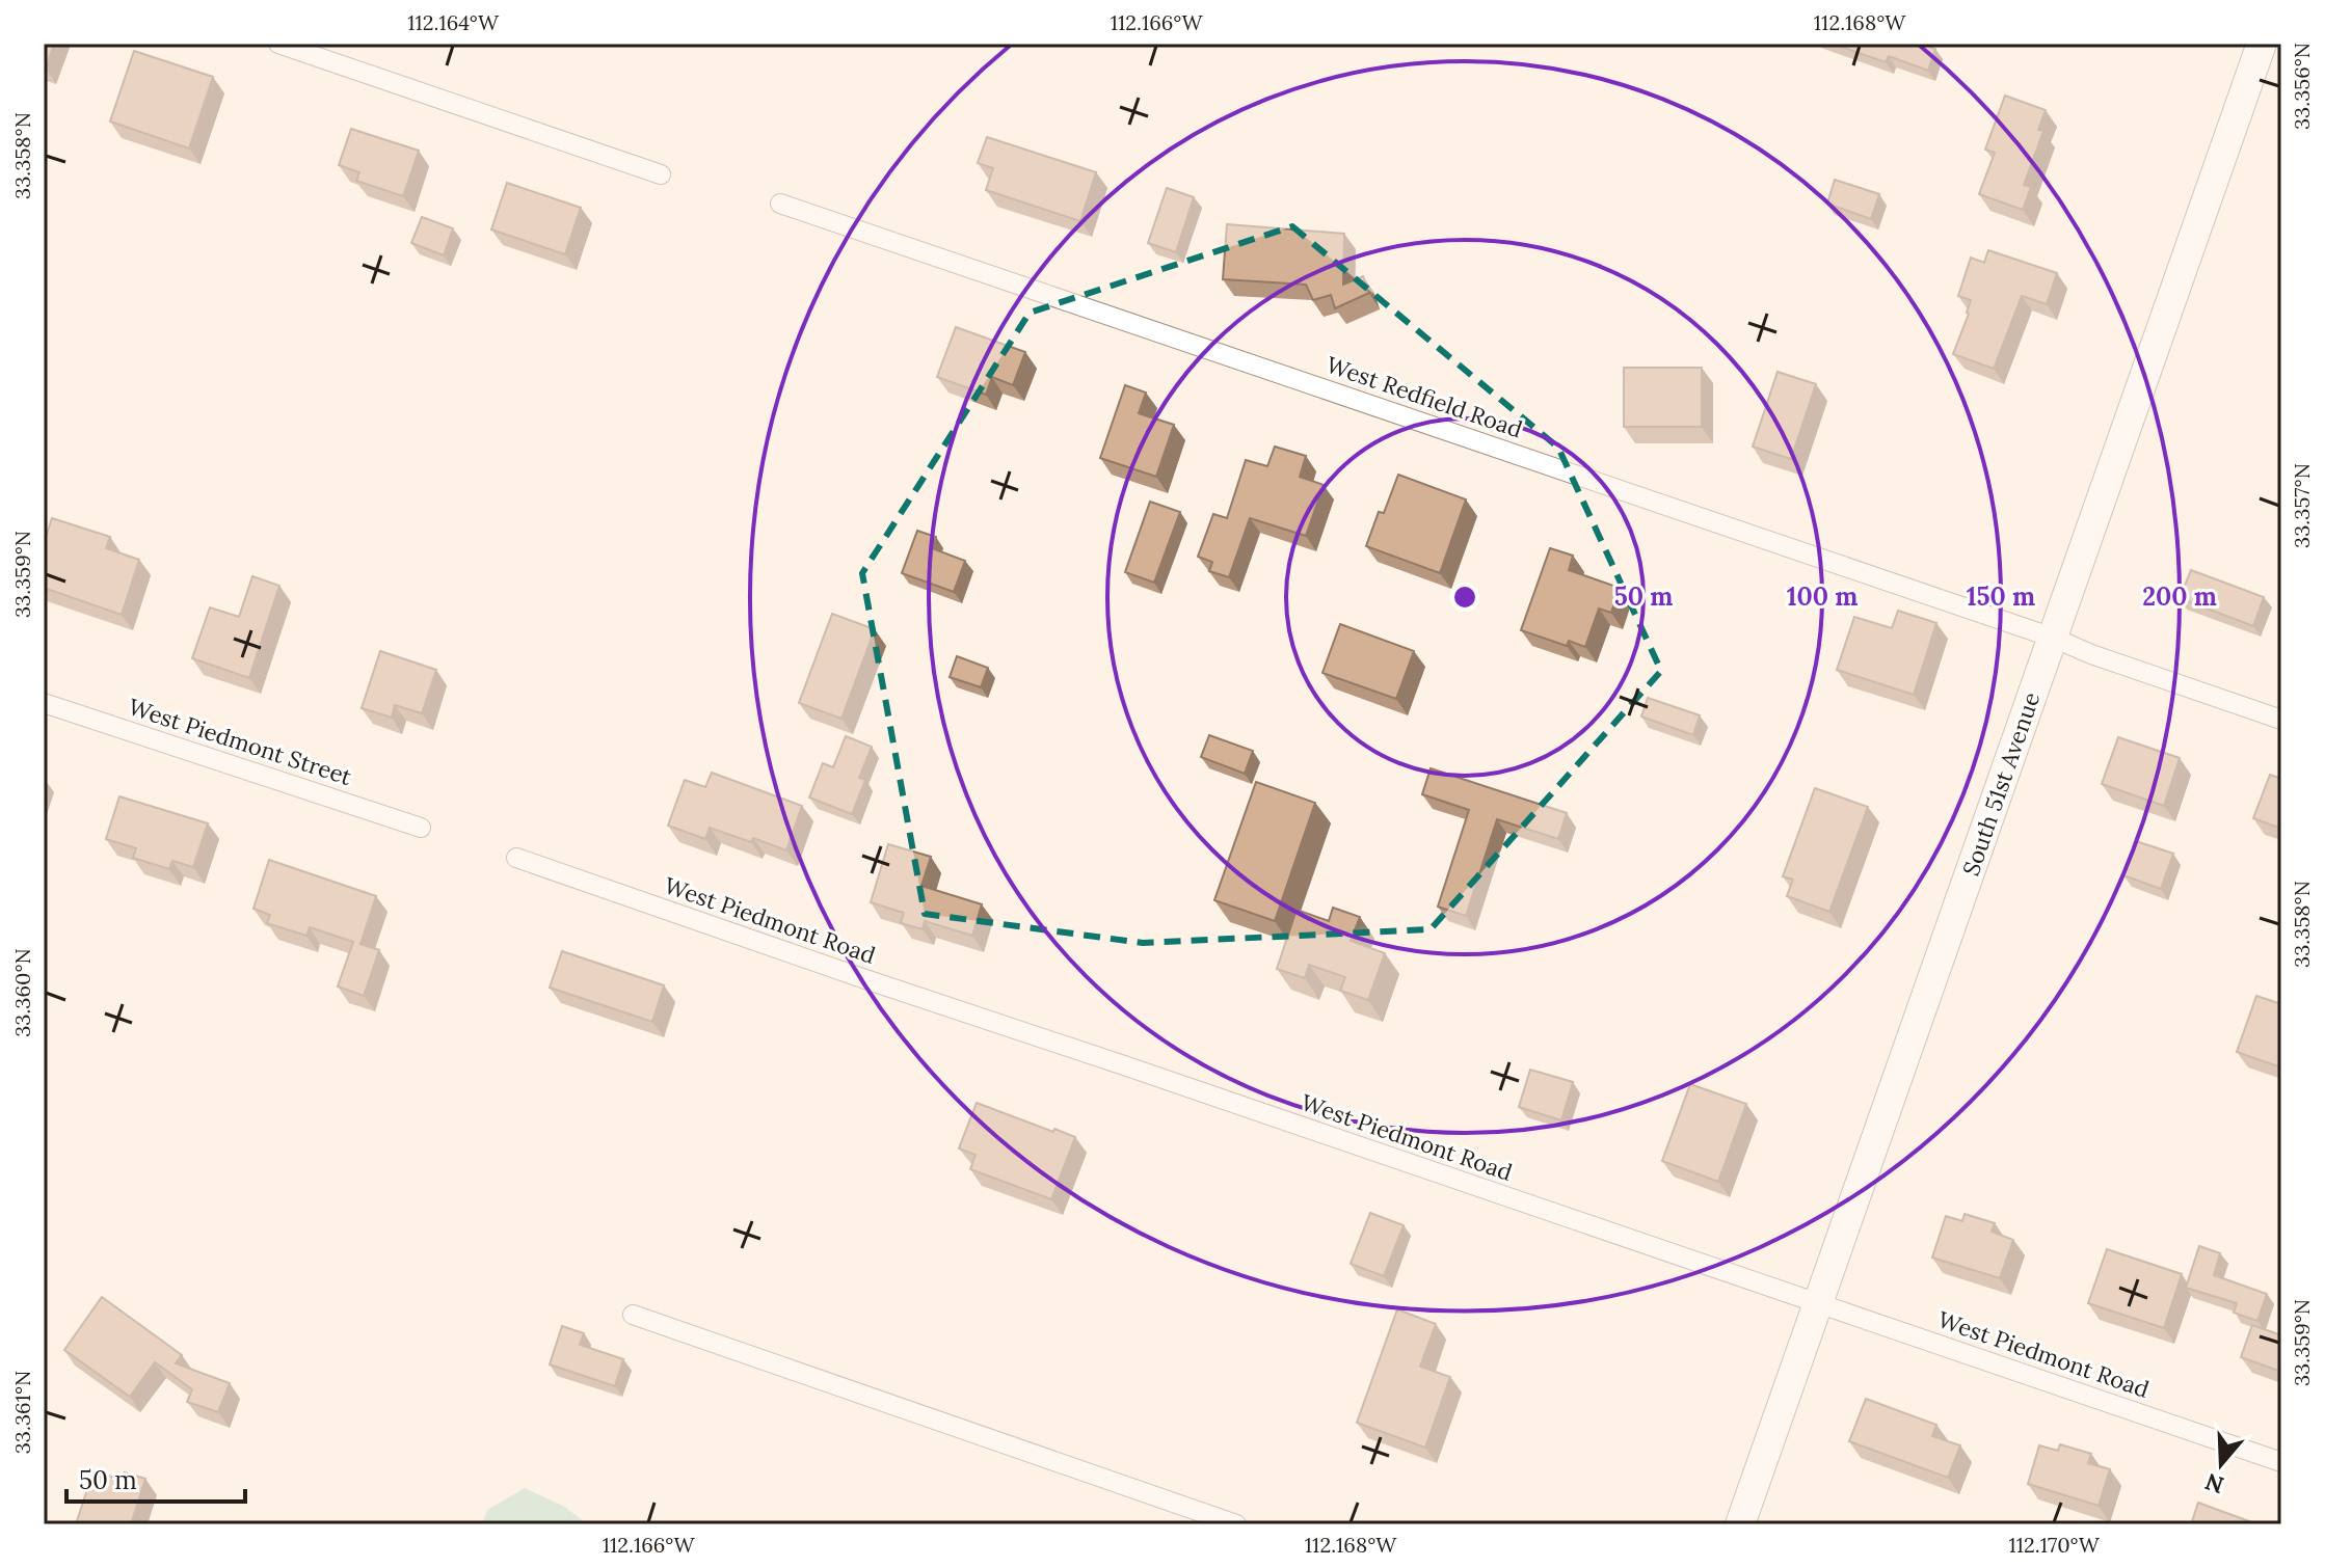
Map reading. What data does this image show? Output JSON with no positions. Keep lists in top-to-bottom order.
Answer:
{
  "streets": {
    "main road": ["South 51st Avenue"],
    "street": ["West Redfield Road", "West Piedmont Street", "West Piedmont Road"]
  },
  "crossings": [
    ["West Redfield Road", "South 51st Avenue"],
    ["South 51st Avenue", "West Piedmont Road"]
  ],
  "scale_bar": "50 m",
  "north": "bottom",
  "coordinates": [
    "112.164°W",
    "112.166°W",
    "112.168°W",
    "33.356°N",
    "33.358°N",
    "33.357°N",
    "33.359°N",
    "33.360°N",
    "33.361°N",
    "112.170°W"
  ],
  "rings": [
    "50 m",
    "100 m",
    "150 m",
    "200 m"
  ]
}
